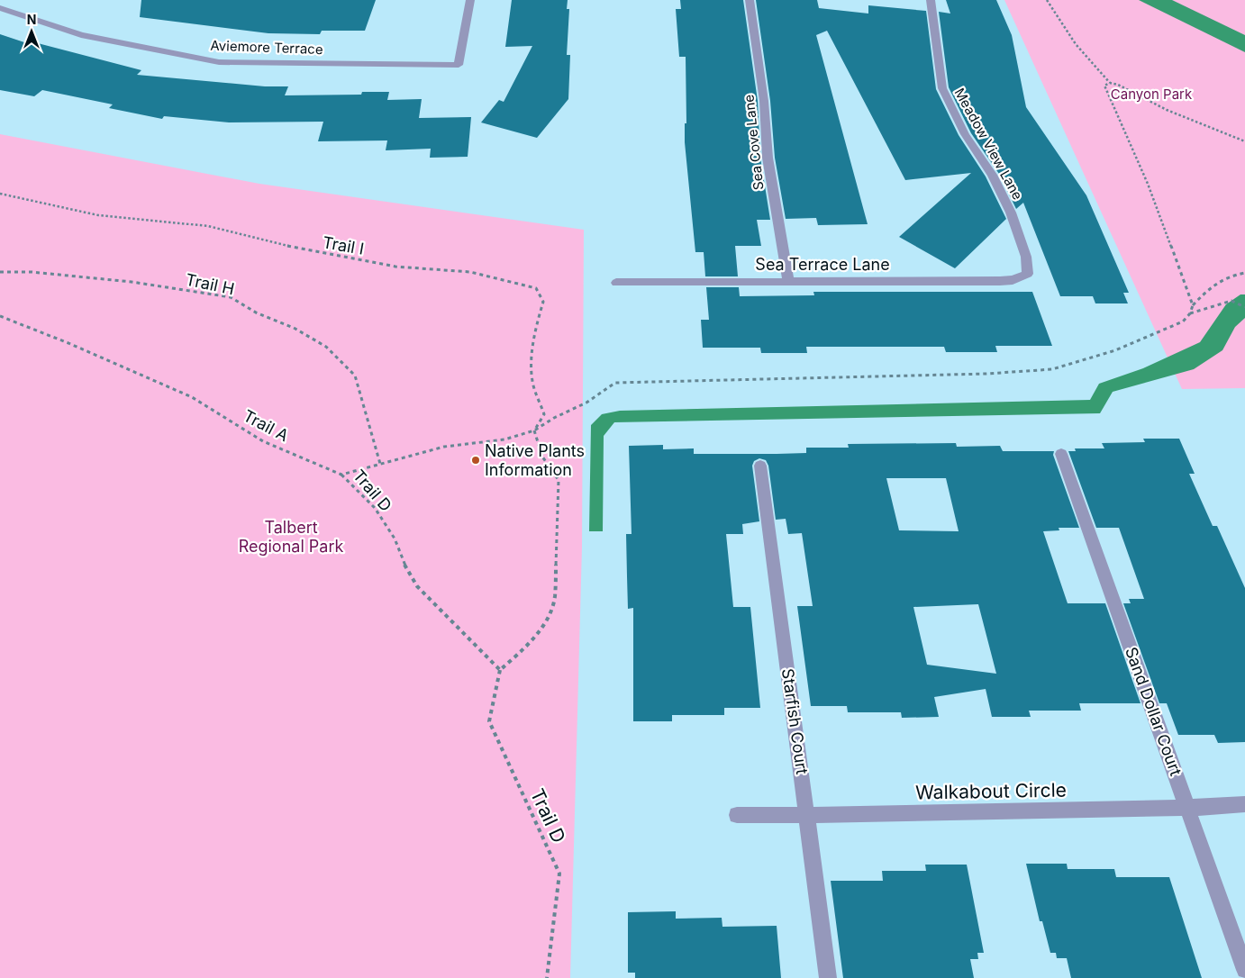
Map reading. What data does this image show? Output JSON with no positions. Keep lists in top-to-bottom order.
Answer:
{
  "streets": {
    "street": [
      "Aviemore Terrace",
      "Sea Cove Lane",
      "Meadow View Lane",
      "Sea Terrace Lane",
      "Sand Dollar Court",
      "Starfish Court",
      "Walkabout Circle"
    ],
    "path": [
      "Trail I",
      "Trail H",
      "Trail A",
      "Trail D"
    ]
  },
  "crossings": [
    ["Sea Cove Lane", "Sea Terrace Lane"],
    ["Meadow View Lane", "Sea Terrace Lane"],
    ["Trail A", "Trail D"],
    ["Sand Dollar Court", "Walkabout Circle"],
    ["Starfish Court", "Walkabout Circle"]
  ],
  "parks": ["Canyon Park", "Talbert Regional Park"],
  "places": ["Native Plants Information"],
  "north": "top"
}
